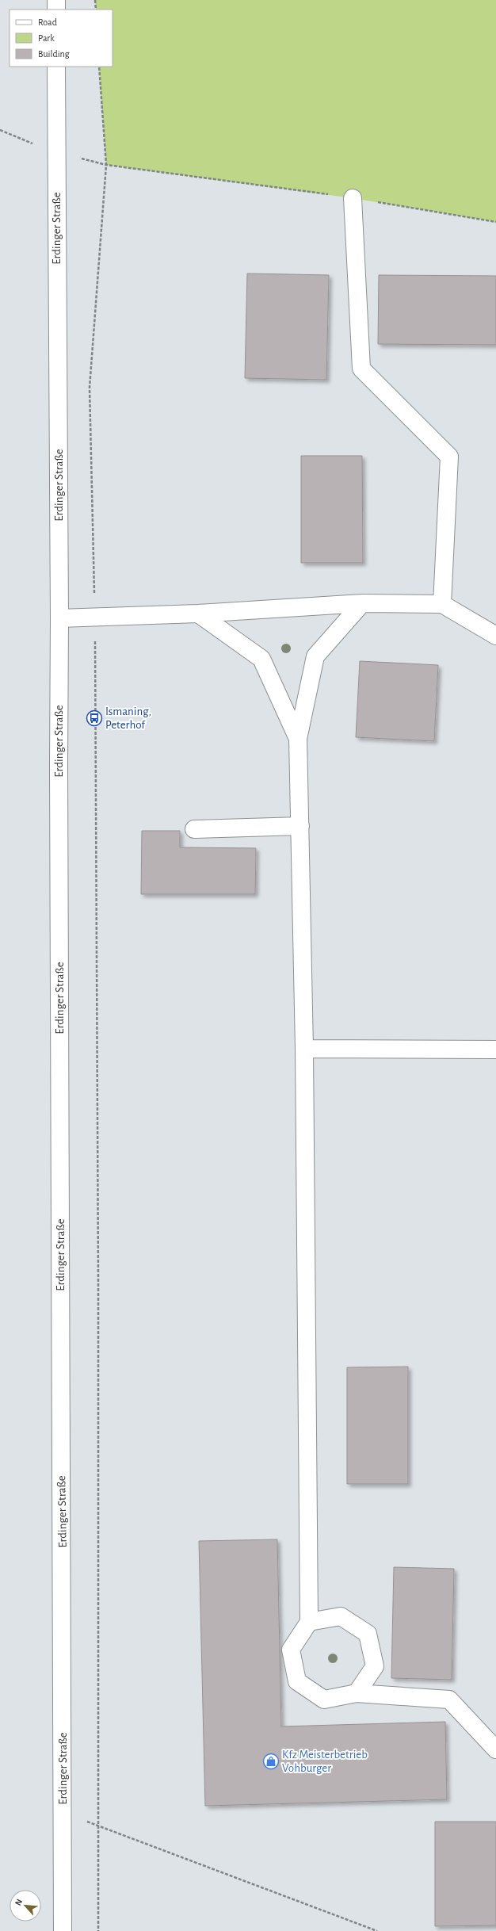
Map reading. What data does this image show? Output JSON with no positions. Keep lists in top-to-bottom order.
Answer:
{
  "streets": {
    "main road": ["Erdinger Straße"]
  },
  "places": {
    "bus stop": ["Ismaning, Peterhof"],
    "shop": ["Kfz Meisterbetrieb Vohburger"]
  },
  "legend": ["Road", "Park", "Building"],
  "north": "top left"
}
